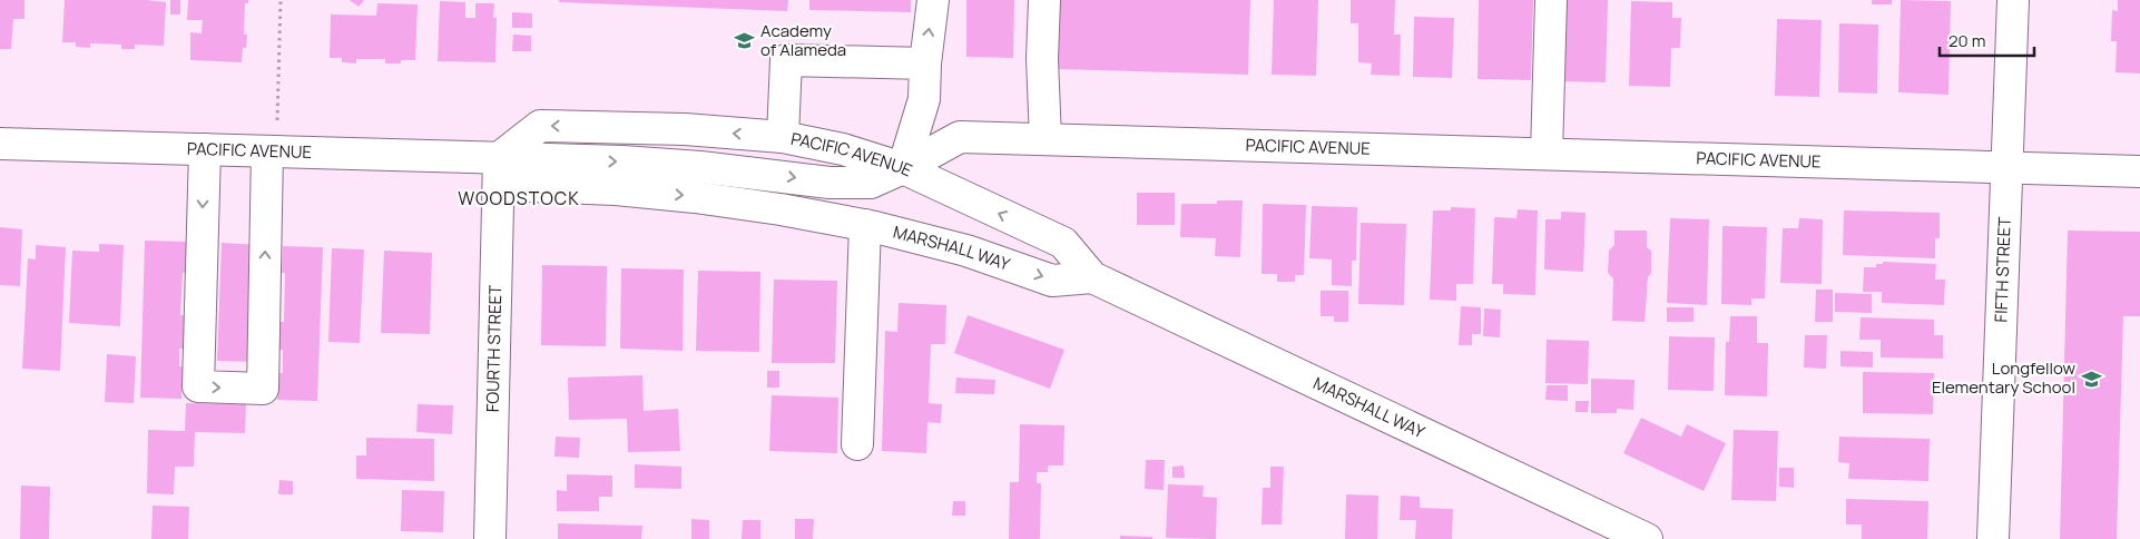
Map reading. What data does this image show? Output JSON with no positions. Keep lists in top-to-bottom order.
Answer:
{
  "streets": {
    "street": [
      "PACIFIC AVENUE",
      "MARSHALL WAY",
      "FIFTH STREET",
      "FOURTH STREET"
    ]
  },
  "crossings": [
    ["PACIFIC AVENUE", "MARSHALL WAY"],
    ["PACIFIC AVENUE", "FIFTH STREET"],
    ["PACIFIC AVENUE", "FOURTH STREET"]
  ],
  "districts": ["WOODSTOCK"],
  "places": {
    "school or university": ["Academy of Alameda", "Longfellow Elementary School"]
  },
  "scale_bar": "20 m"
}
